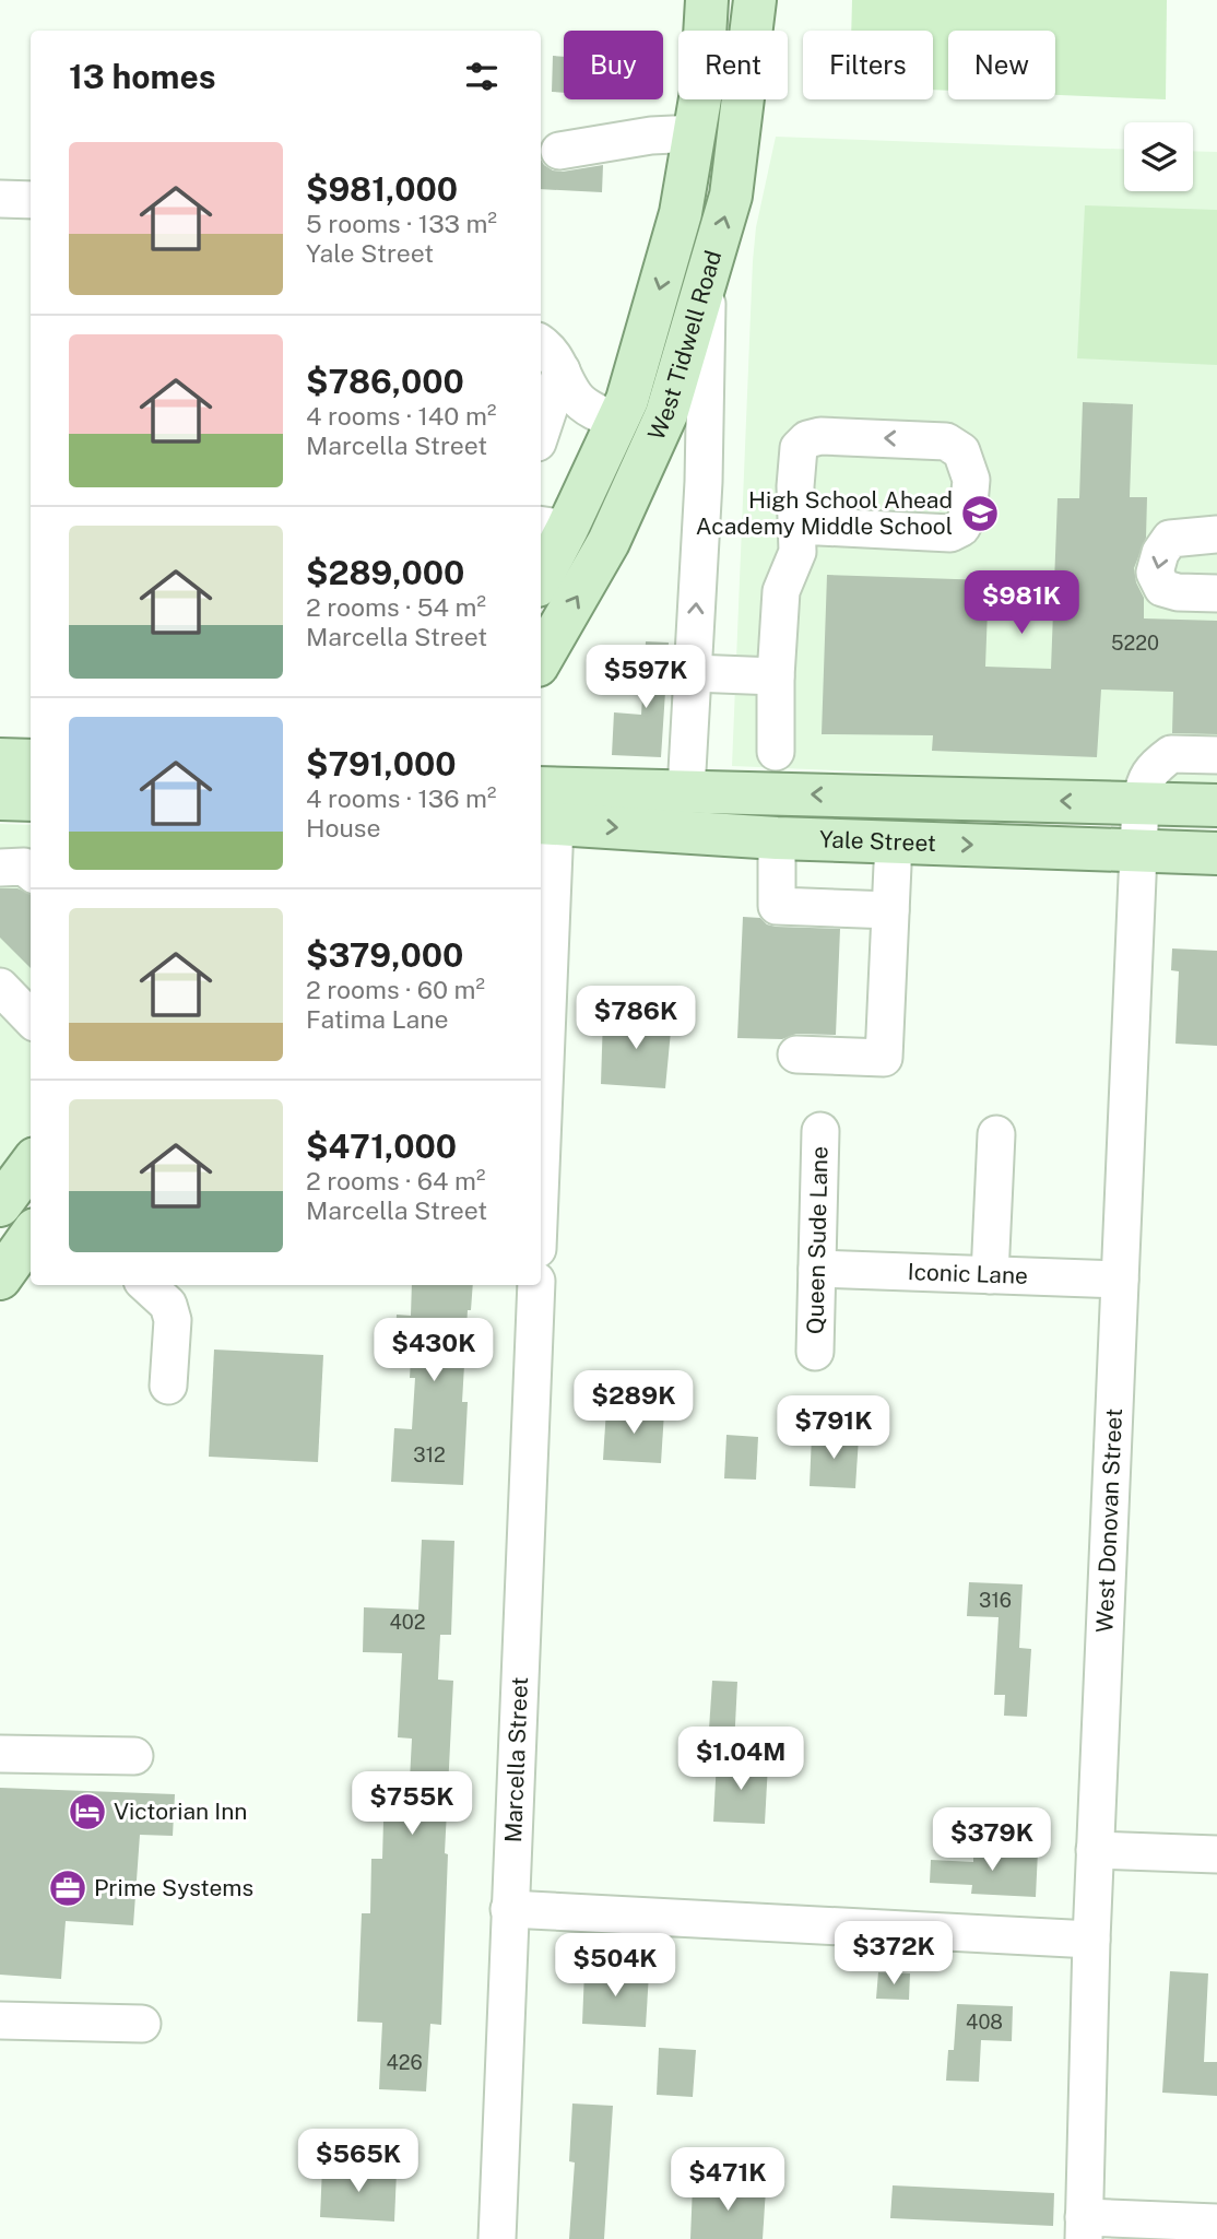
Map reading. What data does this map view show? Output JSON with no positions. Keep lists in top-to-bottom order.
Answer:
{
  "streets": {
    "main road": ["West Tidwell Road", "Yale Street"],
    "street": [
      "Queen Sude Lane",
      "Iconic Lane",
      "West Donovan Street",
      "Marcella Street"
    ]
  },
  "crossings": [
    ["Yale Street", "West Donovan Street"],
    ["Queen Sude Lane", "Iconic Lane"],
    ["Iconic Lane", "West Donovan Street"]
  ],
  "places": {
    "school or university": ["High School Ahead Academy Middle School"],
    "hotel": ["Victorian Inn"],
    "office": ["Prime Systems"]
  },
  "house_numbers": [
    "5220",
    "312",
    "316",
    "402",
    "408",
    "426"
  ],
  "page": {
    "chip": [
      "Buy",
      "Rent",
      "Filters",
      "New"
    ],
    "heading": "13 homes",
    "list": [
      {
        "name": "$981,000",
        "note": "5 rooms · 133 m² · Yale Street"
      },
      {
        "name": "$786,000",
        "note": "4 rooms · 140 m² · Marcella Street"
      },
      {
        "name": "$289,000",
        "note": "2 rooms · 54 m² · Marcella Street"
      },
      {
        "name": "$791,000",
        "note": "4 rooms · 136 m² · House"
      },
      {
        "name": "$379,000",
        "note": "2 rooms · 60 m² · Fatima Lane"
      },
      {
        "name": "$471,000",
        "note": "2 rooms · 64 m² · Marcella Street"
      }
    ],
    "price": [
      "$981K",
      "$597K",
      "$786K",
      "$430K",
      "$289K",
      "$791K",
      "$1.04M",
      "$755K",
      "$379K",
      "$372K",
      "$504K",
      "$565K",
      "$471K"
    ]
  }
}
